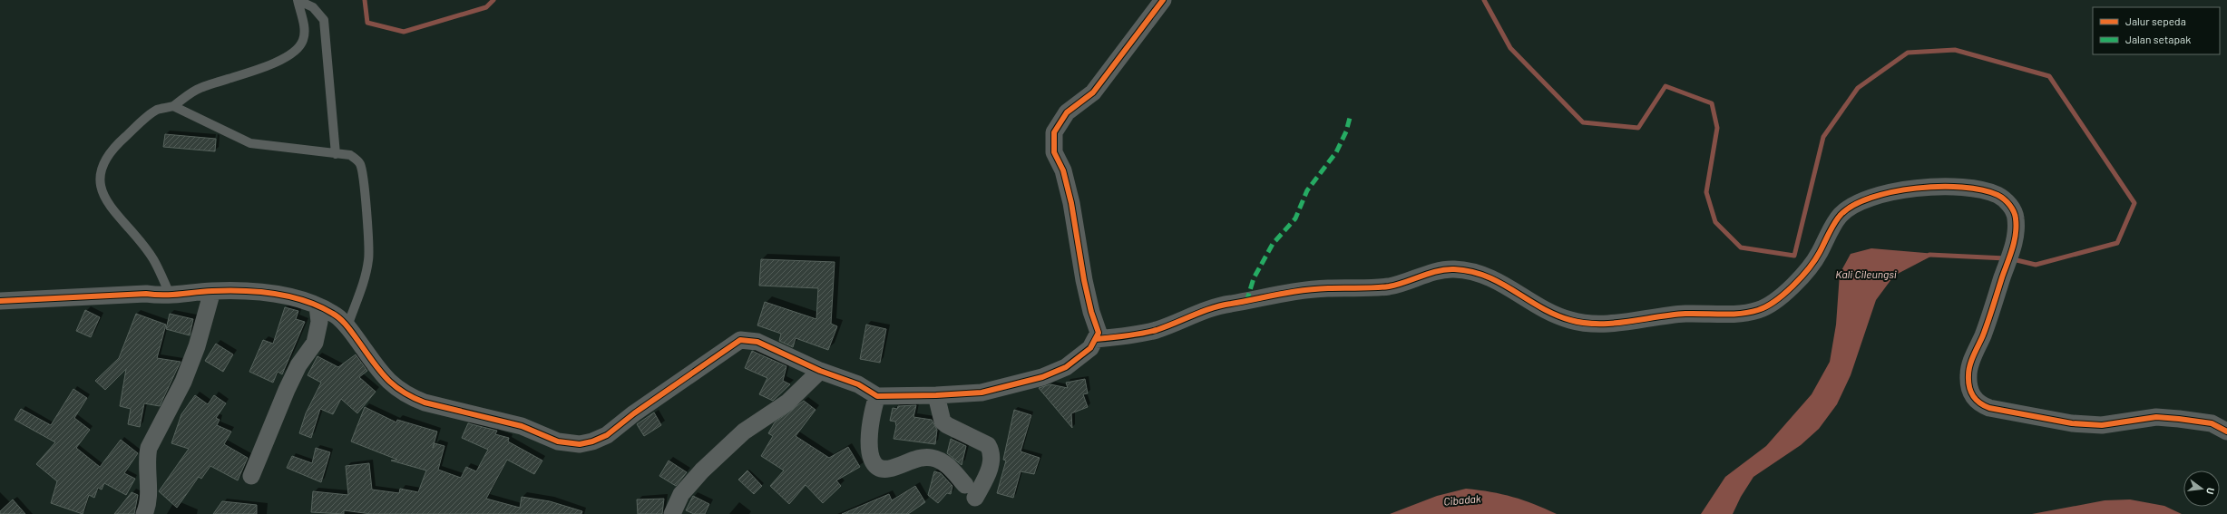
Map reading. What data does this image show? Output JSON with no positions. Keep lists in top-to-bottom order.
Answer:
{
  "water": ["Kali Cileungsi", "Cibadak"],
  "legend": ["Jalur sepeda", "Jalan setapak"],
  "north": "right"
}
